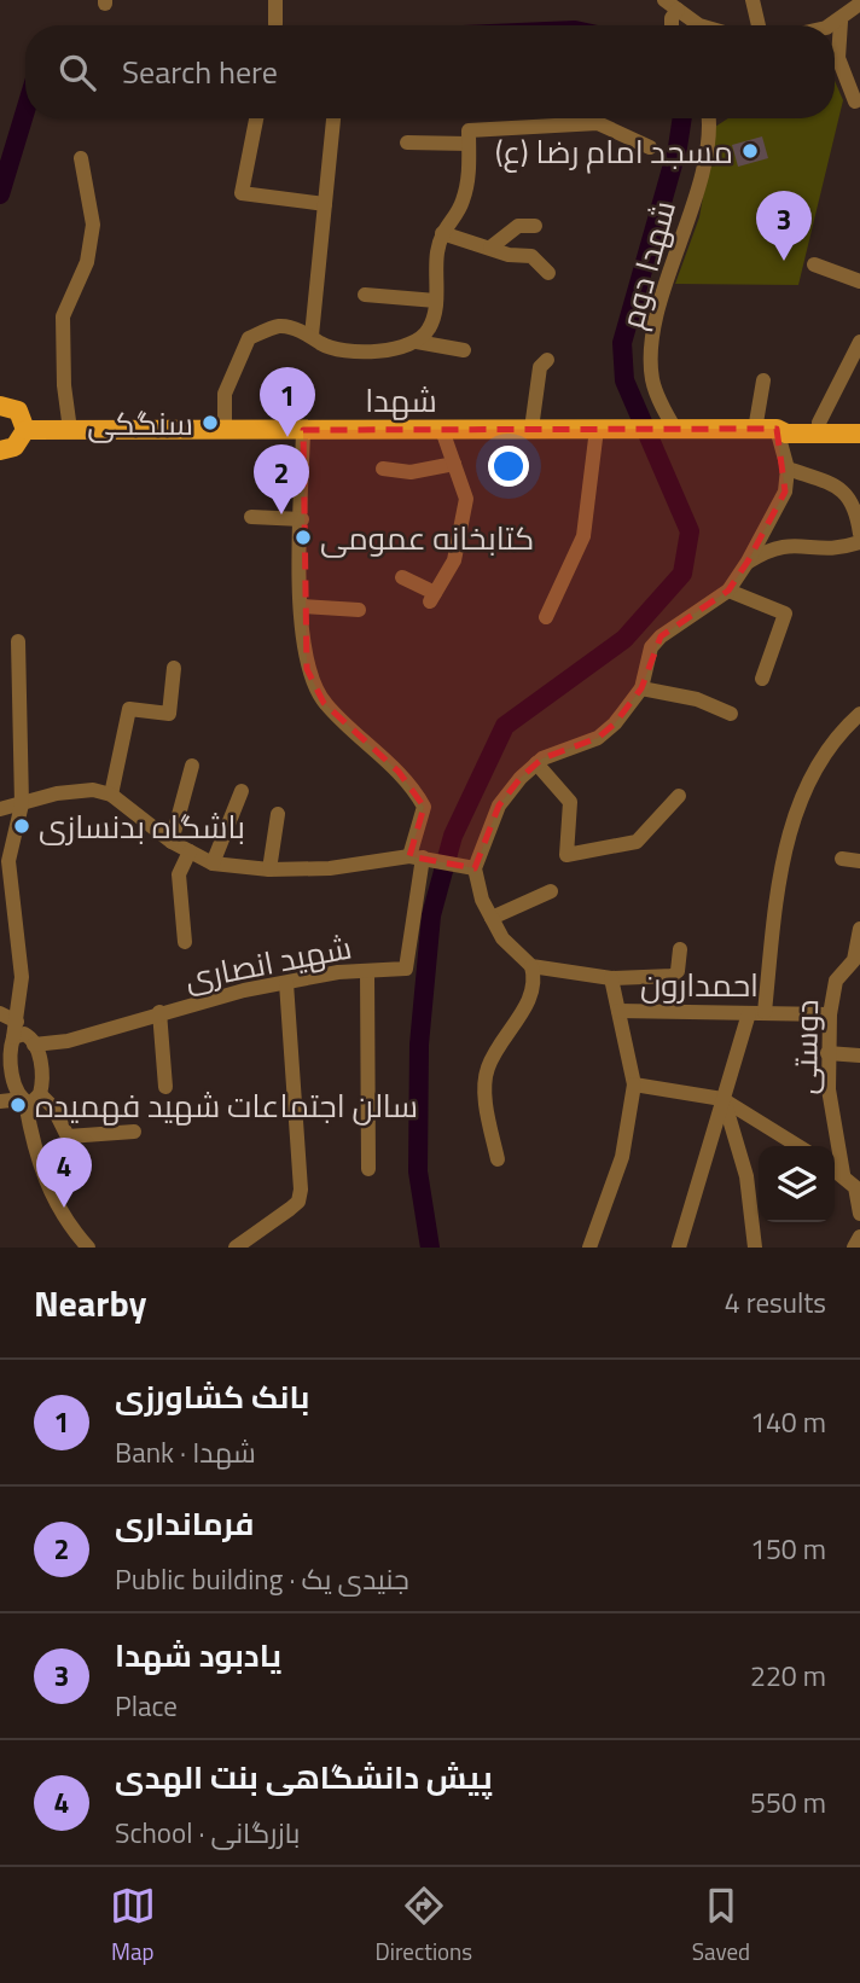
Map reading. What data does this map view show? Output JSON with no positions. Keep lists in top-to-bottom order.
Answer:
{
  "streets": {
    "main road": ["شهدا"],
    "street": [
      "شهدا دوم",
      "شهید انصاری",
      "احمدارون",
      "دوستی"
    ]
  },
  "crossings": [
    ["شهدا دوم", "شهدا"],
    ["احمدارون", "دوستی"]
  ],
  "places": [
    "مسجد امام رضا (ع)",
    "سنگکى",
    "کتابخانه عمومى",
    "باشگاه بدنسازى",
    "سالن اجتماعات شهید فهمیده"
  ],
  "page": {
    "search": "Search here",
    "pins": [
      "3",
      "1",
      "2",
      "4"
    ],
    "heading": ["Nearby", "4 results"],
    "list": [
      {
        "mark": "1",
        "name": "بانک کشاورزى",
        "note": "Bank · شهدا",
        "value": "140 m"
      },
      {
        "mark": "2",
        "name": "فرماندارى",
        "note": "Public building · جنیدی یک",
        "value": "150 m"
      },
      {
        "mark": "3",
        "name": "یادبود شهدا",
        "note": "Place",
        "value": "220 m"
      },
      {
        "mark": "4",
        "name": "پیش دانشگاهى بنت الهدى",
        "note": "School · بازرگانی",
        "value": "550 m"
      }
    ],
    "nav": ["Map", "Directions", "Saved"]
  }
}
